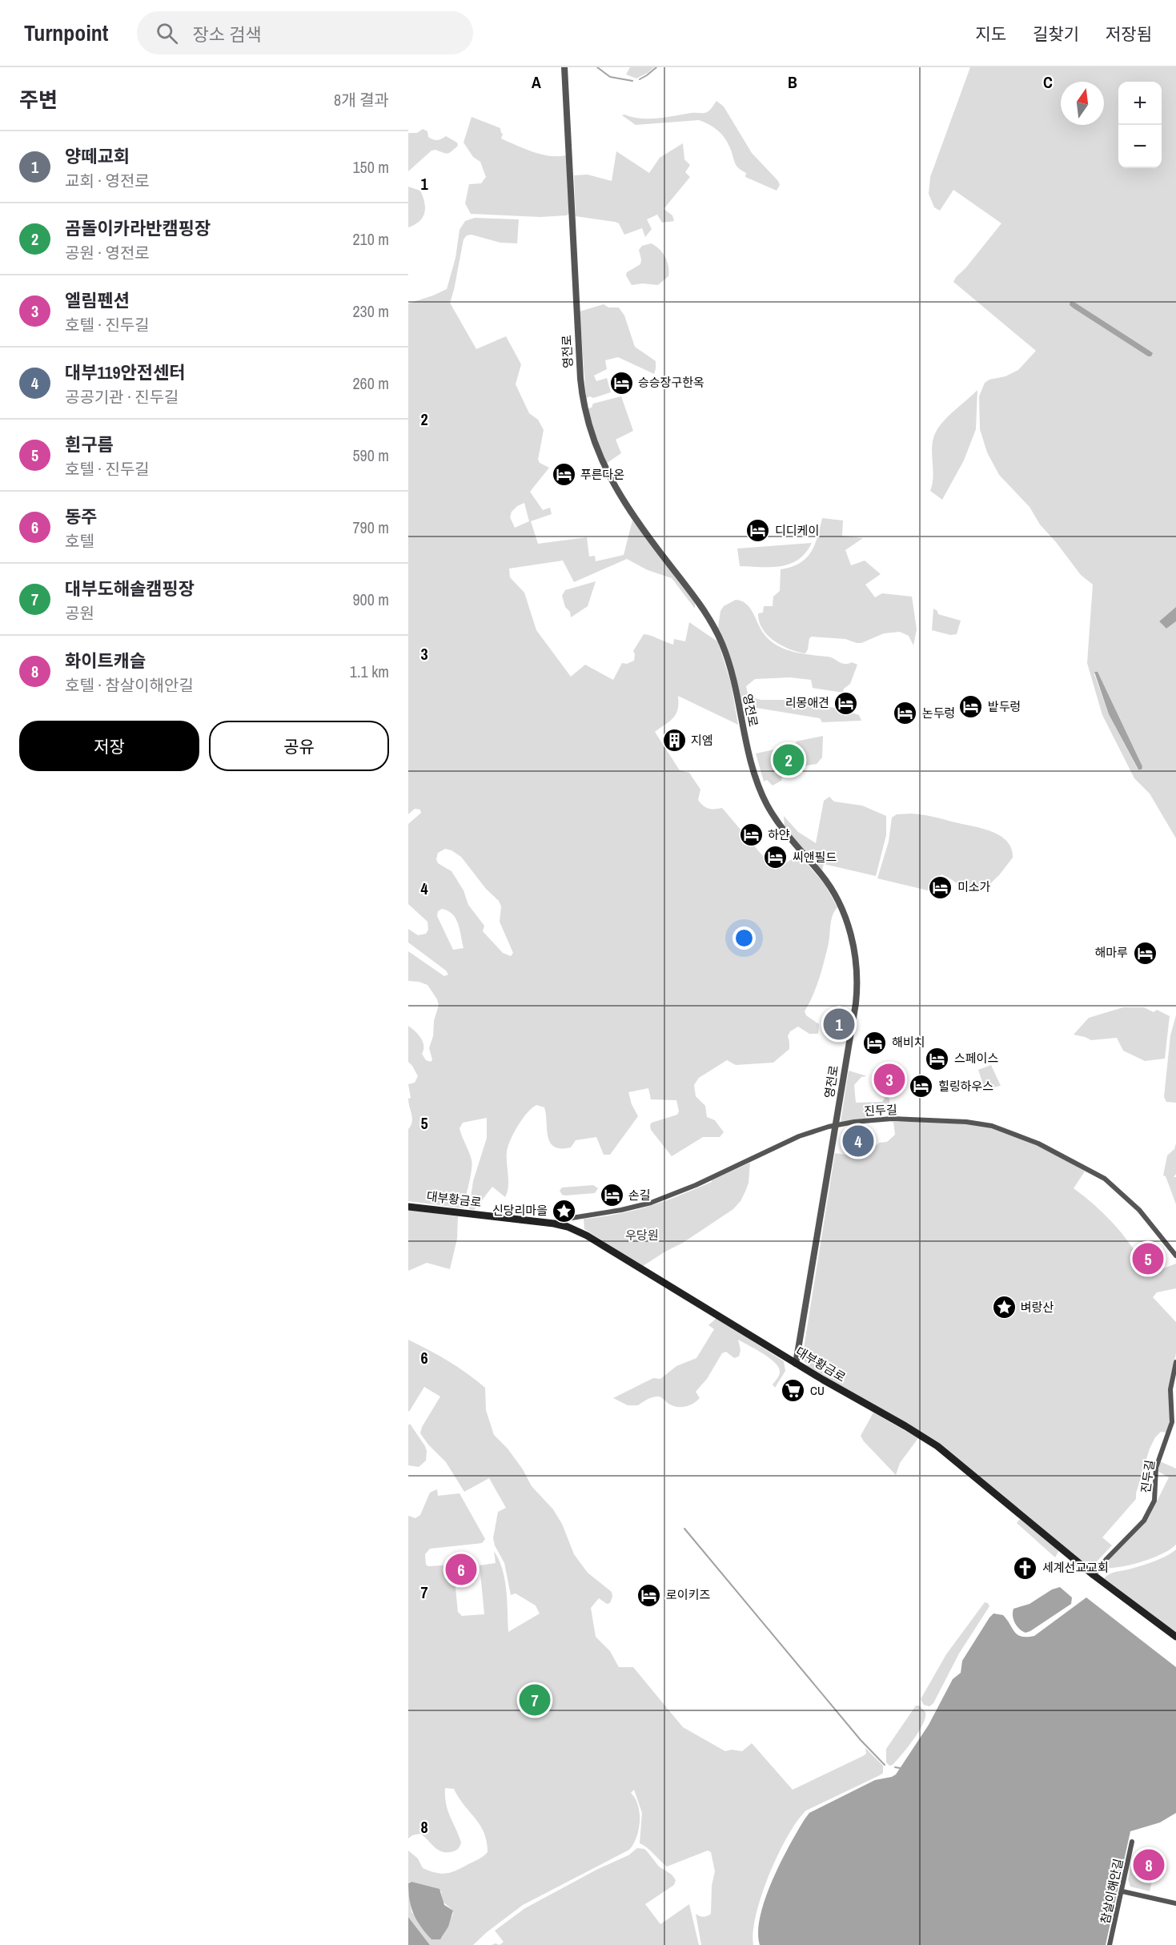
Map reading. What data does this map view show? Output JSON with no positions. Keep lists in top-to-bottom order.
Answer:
{
  "streets": {
    "main road": ["대부황금로"],
    "street": ["영전로", "진두길", "참살이해안길"]
  },
  "crossings": [
    ["영전로", "진두길"],
    ["영전로", "대부황금로"],
    ["진두길", "대부황금로"]
  ],
  "parks": ["우당원"],
  "places": {
    "hotel": [
      "승승장구한옥",
      "푸른다온",
      "디디케이",
      "리몽애견",
      "밭두렁",
      "논두렁",
      "하얀",
      "씨앤필드",
      "미소가",
      "해마루",
      "해비치",
      "스페이스",
      "힐링하우스",
      "손길",
      "로이키즈"
    ],
    "building": ["지엠"],
    "place": ["신당리마을", "벼랑산"],
    "supermarket": ["CU"],
    "church": ["세계선교교회"]
  },
  "north": "top",
  "page": {
    "header": "Turnpoint",
    "search": "장소 검색",
    "nav": ["지도", "길찾기", "저장됨"],
    "heading": ["주변", "8개 결과"],
    "map_buttons": ["+", "−"],
    "list": [
      {
        "mark": "1",
        "name": "양떼교회",
        "note": "교회 · 영전로",
        "value": "150 m"
      },
      {
        "mark": "2",
        "name": "곰돌이카라반캠핑장",
        "note": "공원 · 영전로",
        "value": "210 m"
      },
      {
        "mark": "3",
        "name": "엘림펜션",
        "note": "호텔 · 진두길",
        "value": "230 m"
      },
      {
        "mark": "4",
        "name": "대부119안전센터",
        "note": "공공기관 · 진두길",
        "value": "260 m"
      },
      {
        "mark": "5",
        "name": "흰구름",
        "note": "호텔 · 진두길",
        "value": "590 m"
      },
      {
        "mark": "6",
        "name": "동주",
        "note": "호텔",
        "value": "790 m"
      },
      {
        "mark": "7",
        "name": "대부도해솔캠핑장",
        "note": "공원",
        "value": "900 m"
      },
      {
        "mark": "8",
        "name": "화이트캐슬",
        "note": "호텔 · 참살이해안길",
        "value": "1.1 km"
      }
    ],
    "buttons": ["저장", "공유"],
    "pins": [
      "2",
      "1",
      "3",
      "4",
      "5",
      "6",
      "7",
      "8"
    ]
  },
  "grid": {
    "columns": ["A", "B", "C"],
    "rows": [
      "1",
      "2",
      "3",
      "4",
      "5",
      "6",
      "7",
      "8"
    ]
  }
}
